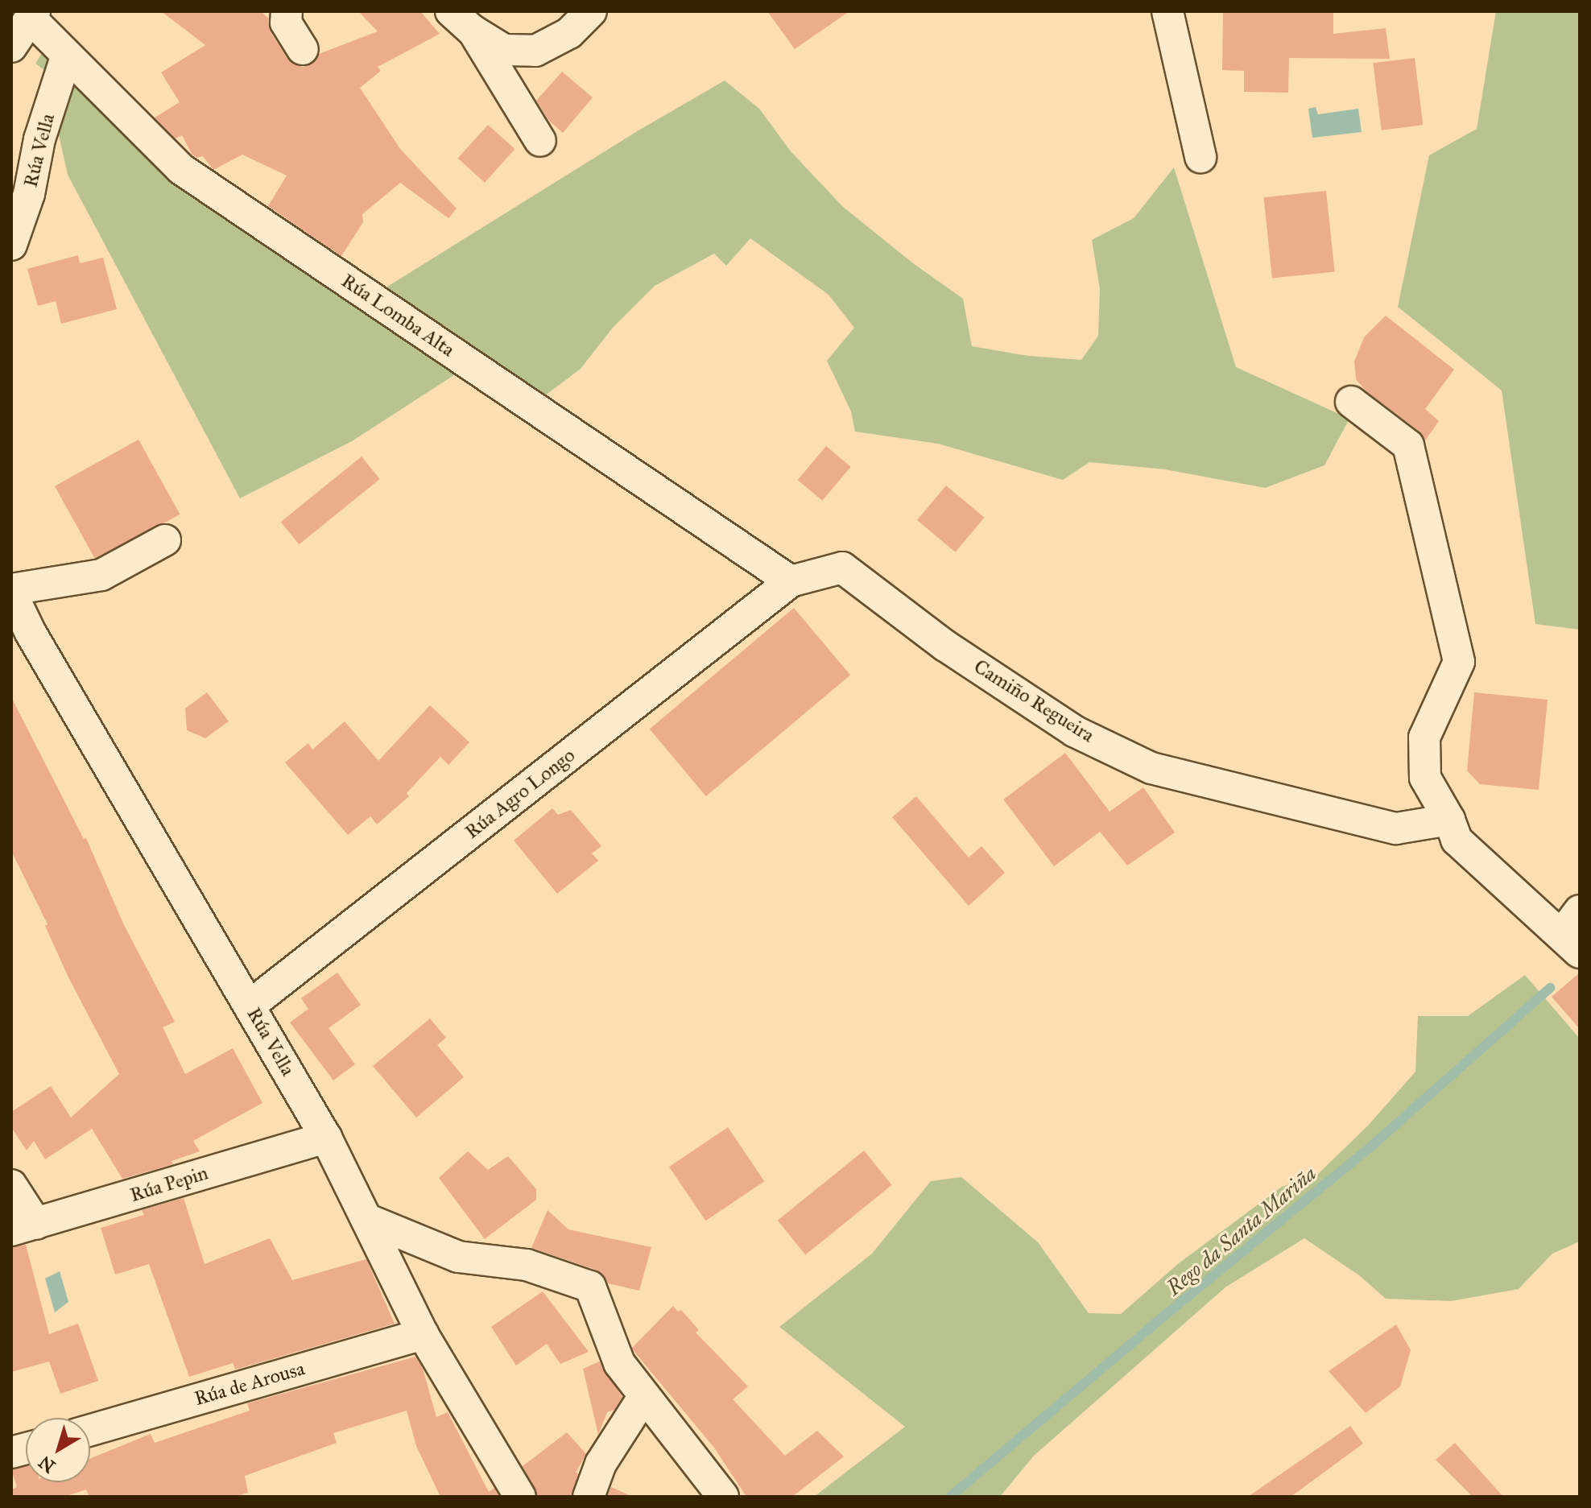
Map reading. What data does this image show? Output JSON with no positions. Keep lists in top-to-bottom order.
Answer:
{
  "streets": {
    "street": [
      "Rúa Vella",
      "Rúa Lomba Alta",
      "Camiño Regueira",
      "Rúa Agro Longo",
      "Rúa Pepin",
      "Rúa de Arousa"
    ]
  },
  "crossings": [
    ["Rúa Vella", "Rúa Lomba Alta"],
    ["Rúa Vella", "Rúa Agro Longo"],
    ["Rúa Vella", "Rúa Pepin"],
    ["Rúa Vella", "Rúa de Arousa"],
    ["Rúa Lomba Alta", "Camiño Regueira"],
    ["Rúa Lomba Alta", "Rúa Agro Longo"],
    ["Camiño Regueira", "Rúa Agro Longo"]
  ],
  "water": ["Rego da Santa Mariña"],
  "north": "bottom left"
}
